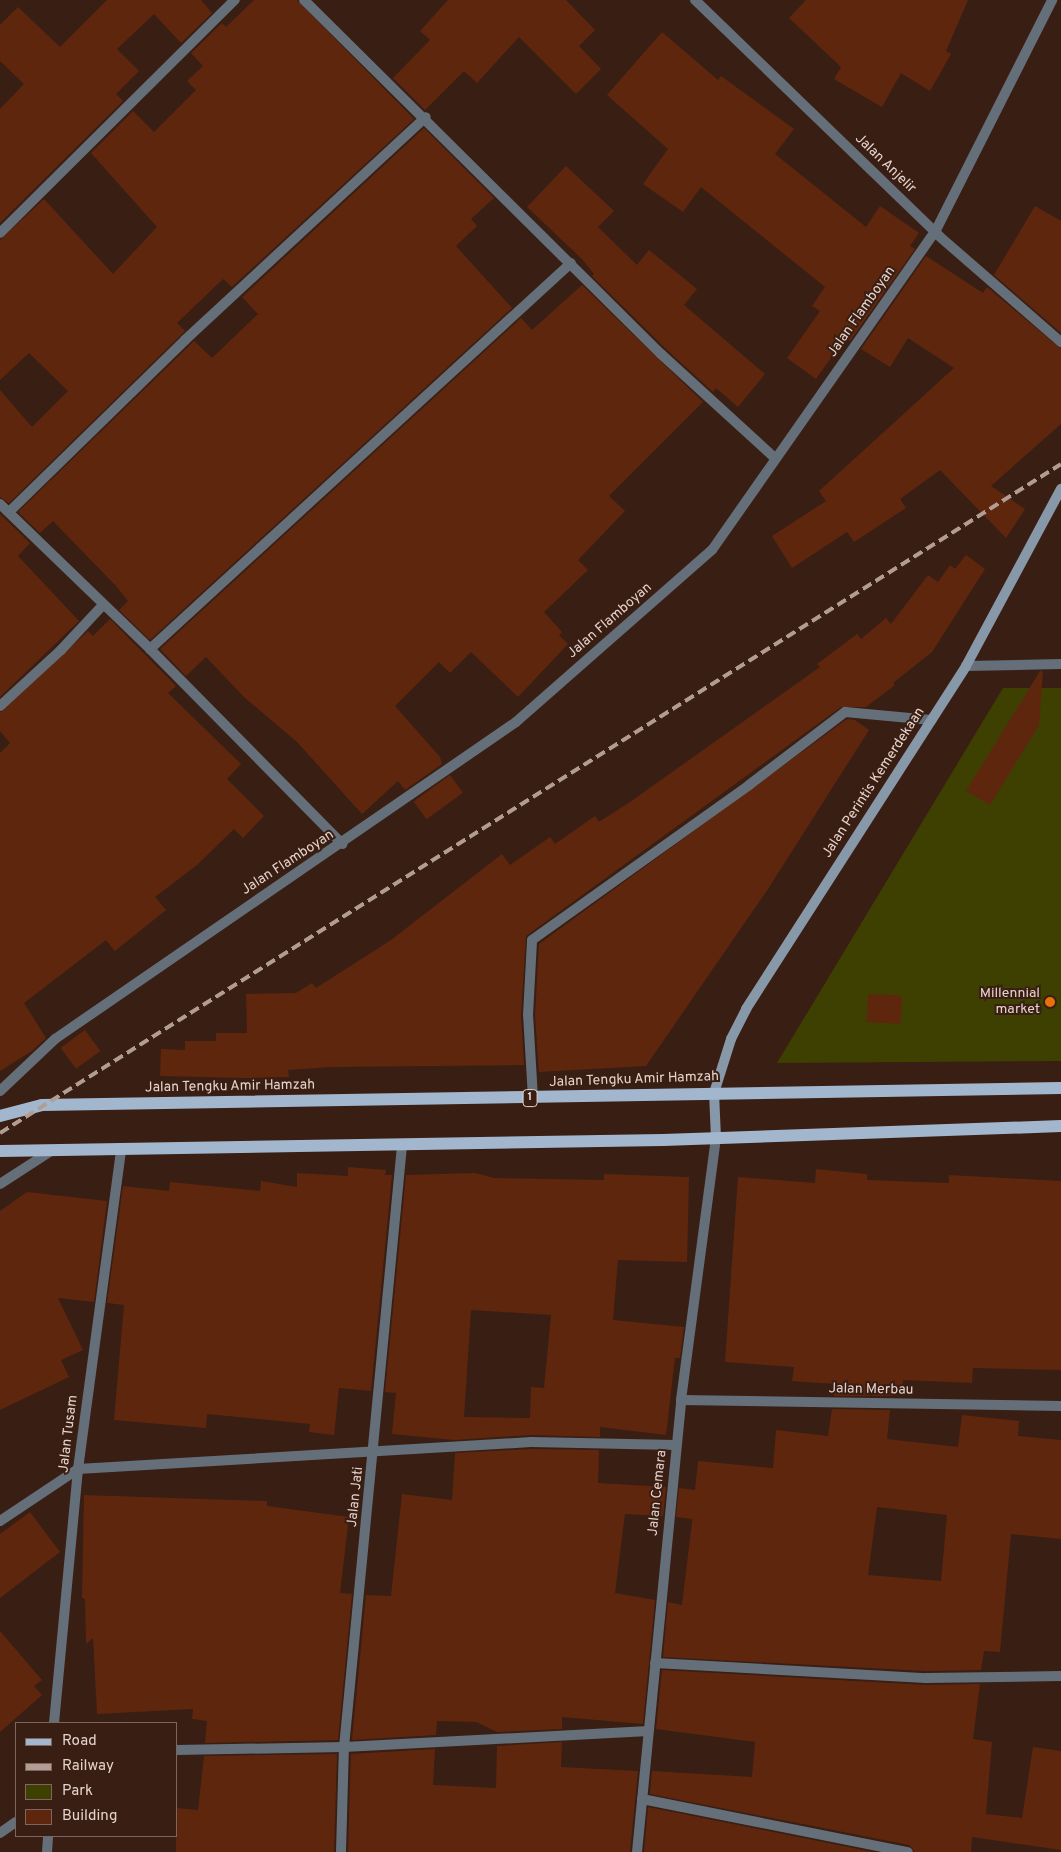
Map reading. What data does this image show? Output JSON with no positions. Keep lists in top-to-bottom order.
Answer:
{
  "streets": {
    "main road": ["Jalan Tengku Amir Hamzah", "1"],
    "street": [
      "Jalan Anjelir",
      "Jalan Flamboyan",
      "Jalan Perintis Kemerdekaan",
      "Jalan Merbau",
      "Jalan Tusam",
      "Jalan Cemara",
      "Jalan Jati"
    ]
  },
  "crossings": [
    ["Jalan Anjelir", "Jalan Flamboyan"],
    ["Jalan Perintis Kemerdekaan", "Jalan Tengku Amir Hamzah"],
    ["Jalan Merbau", "Jalan Cemara"]
  ],
  "places": ["Millennial market"],
  "legend": [
    "Road",
    "Railway",
    "Park",
    "Building"
  ]
}
